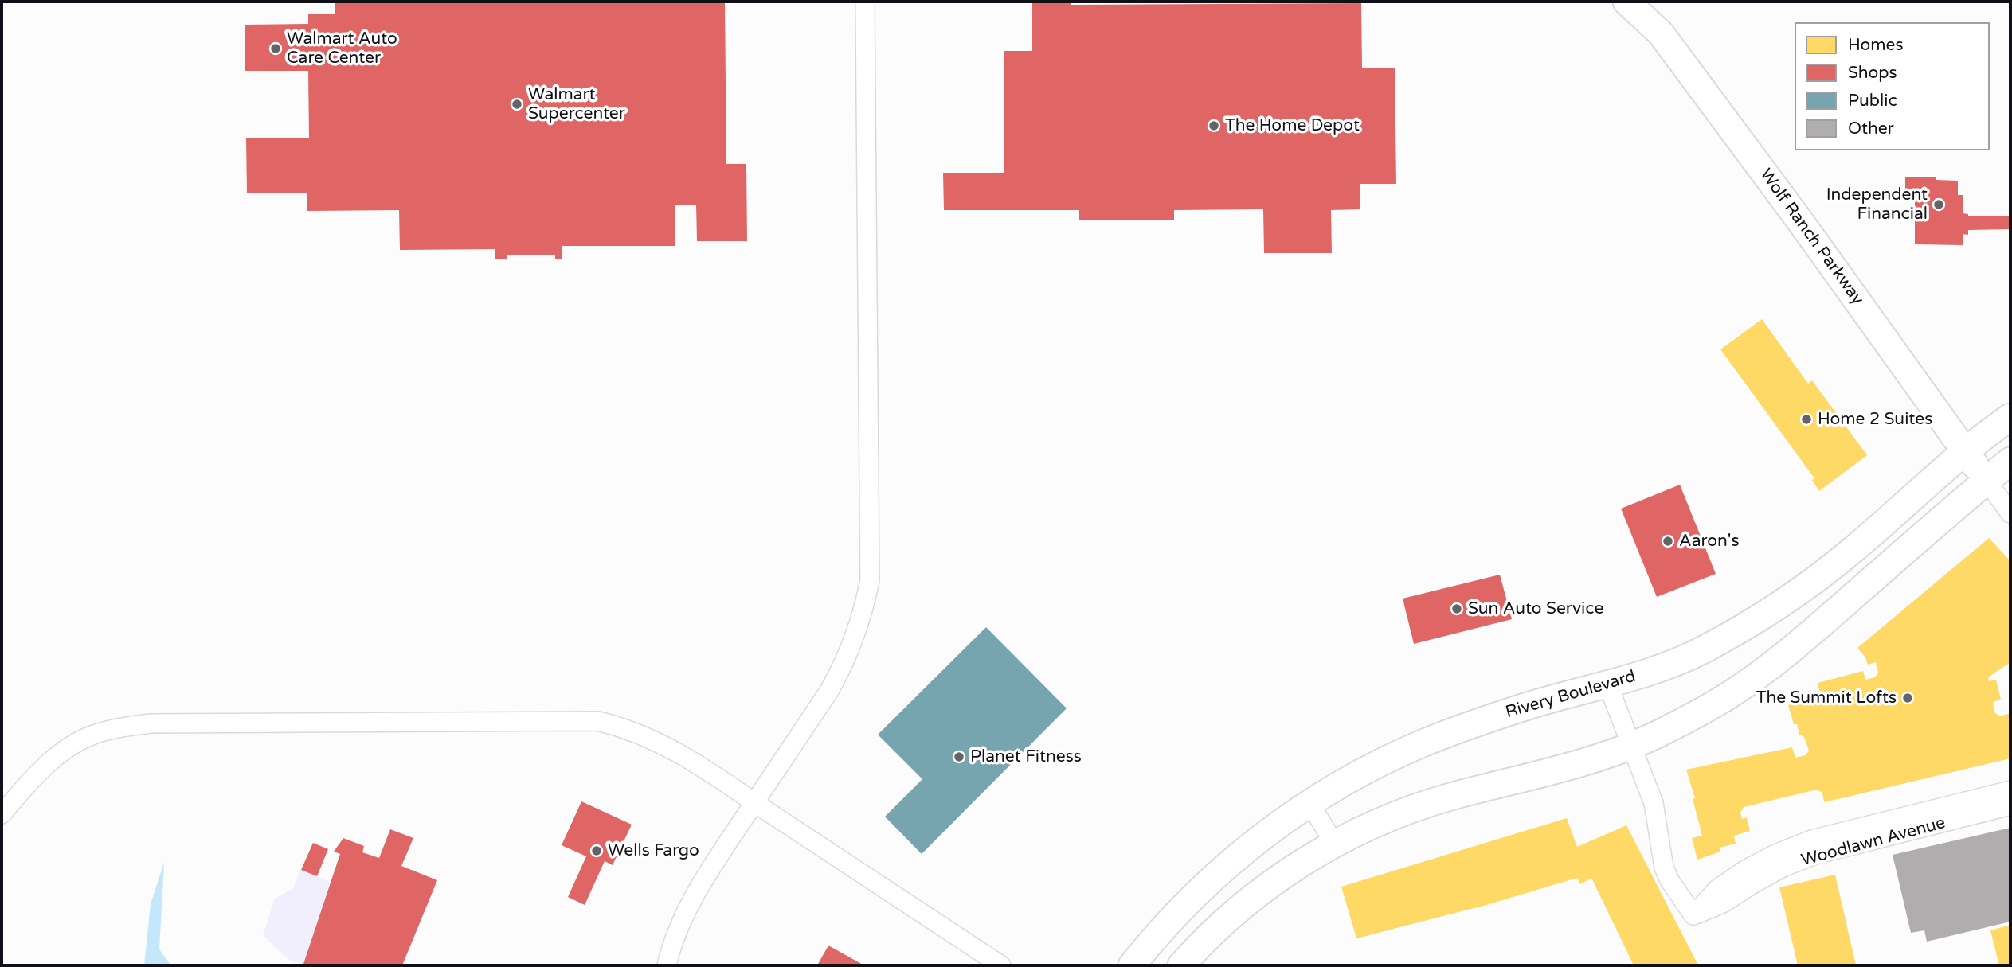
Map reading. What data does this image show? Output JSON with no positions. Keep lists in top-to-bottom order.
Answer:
{
  "streets": {
    "street": ["Wolf Ranch Parkway", "Rivery Boulevard", "Woodlawn Avenue"]
  },
  "crossings": [
    ["Wolf Ranch Parkway", "Rivery Boulevard"]
  ],
  "places": [
    "Walmart Auto Care Center",
    "Walmart Supercenter",
    "The Home Depot",
    "Independent Financial",
    "Home 2 Suites",
    "Aaron's",
    "Sun Auto Service",
    "The Summit Lofts",
    "Planet Fitness",
    "Wells Fargo"
  ],
  "legend": [
    "Homes",
    "Shops",
    "Public",
    "Other"
  ]
}
